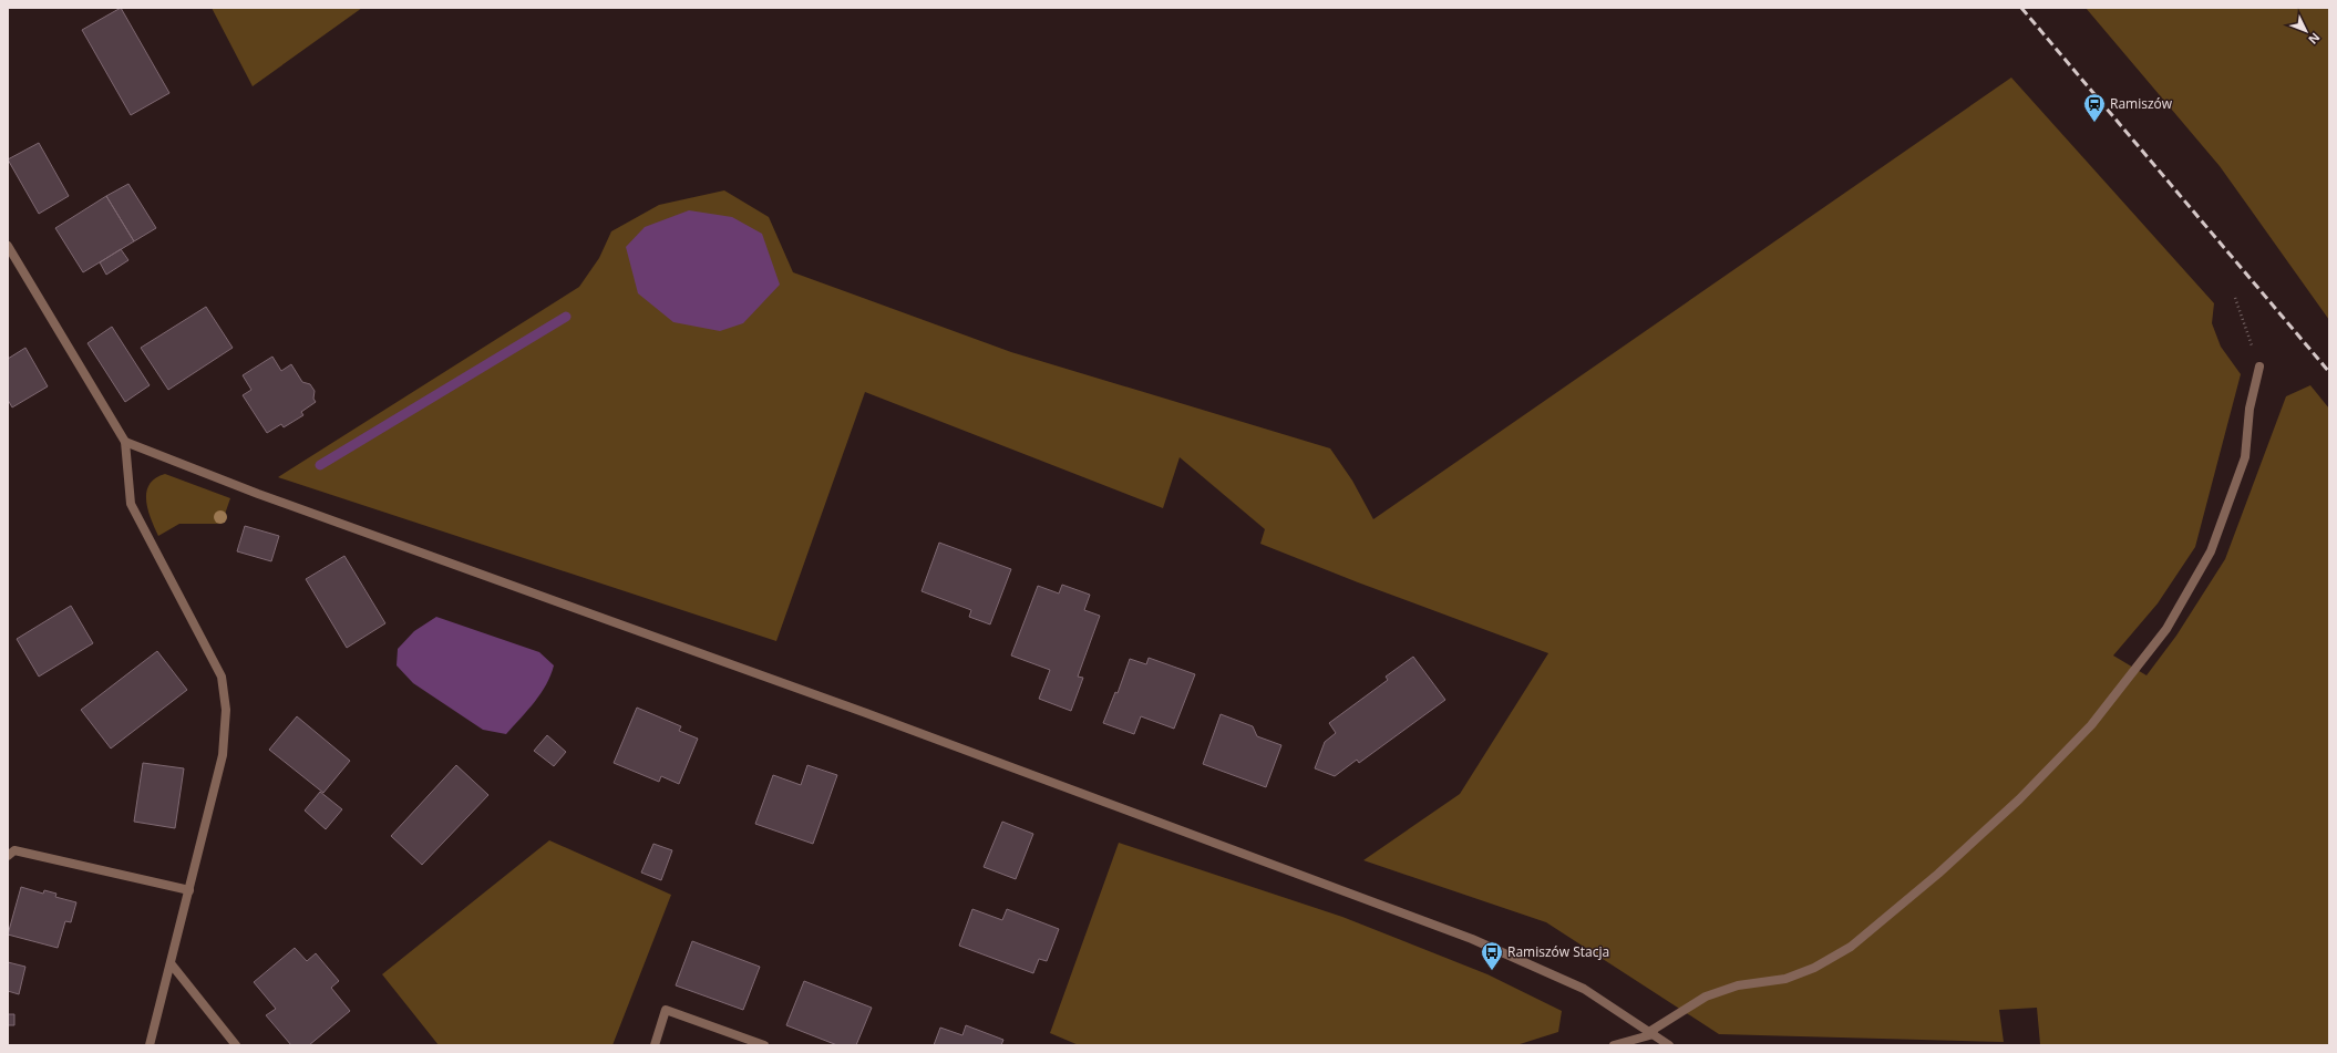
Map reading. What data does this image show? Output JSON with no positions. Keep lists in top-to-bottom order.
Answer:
{
  "places": {
    "station": ["Ramiszów"],
    "bus stop": ["Ramiszów Stacja"]
  },
  "north": "bottom right"
}
